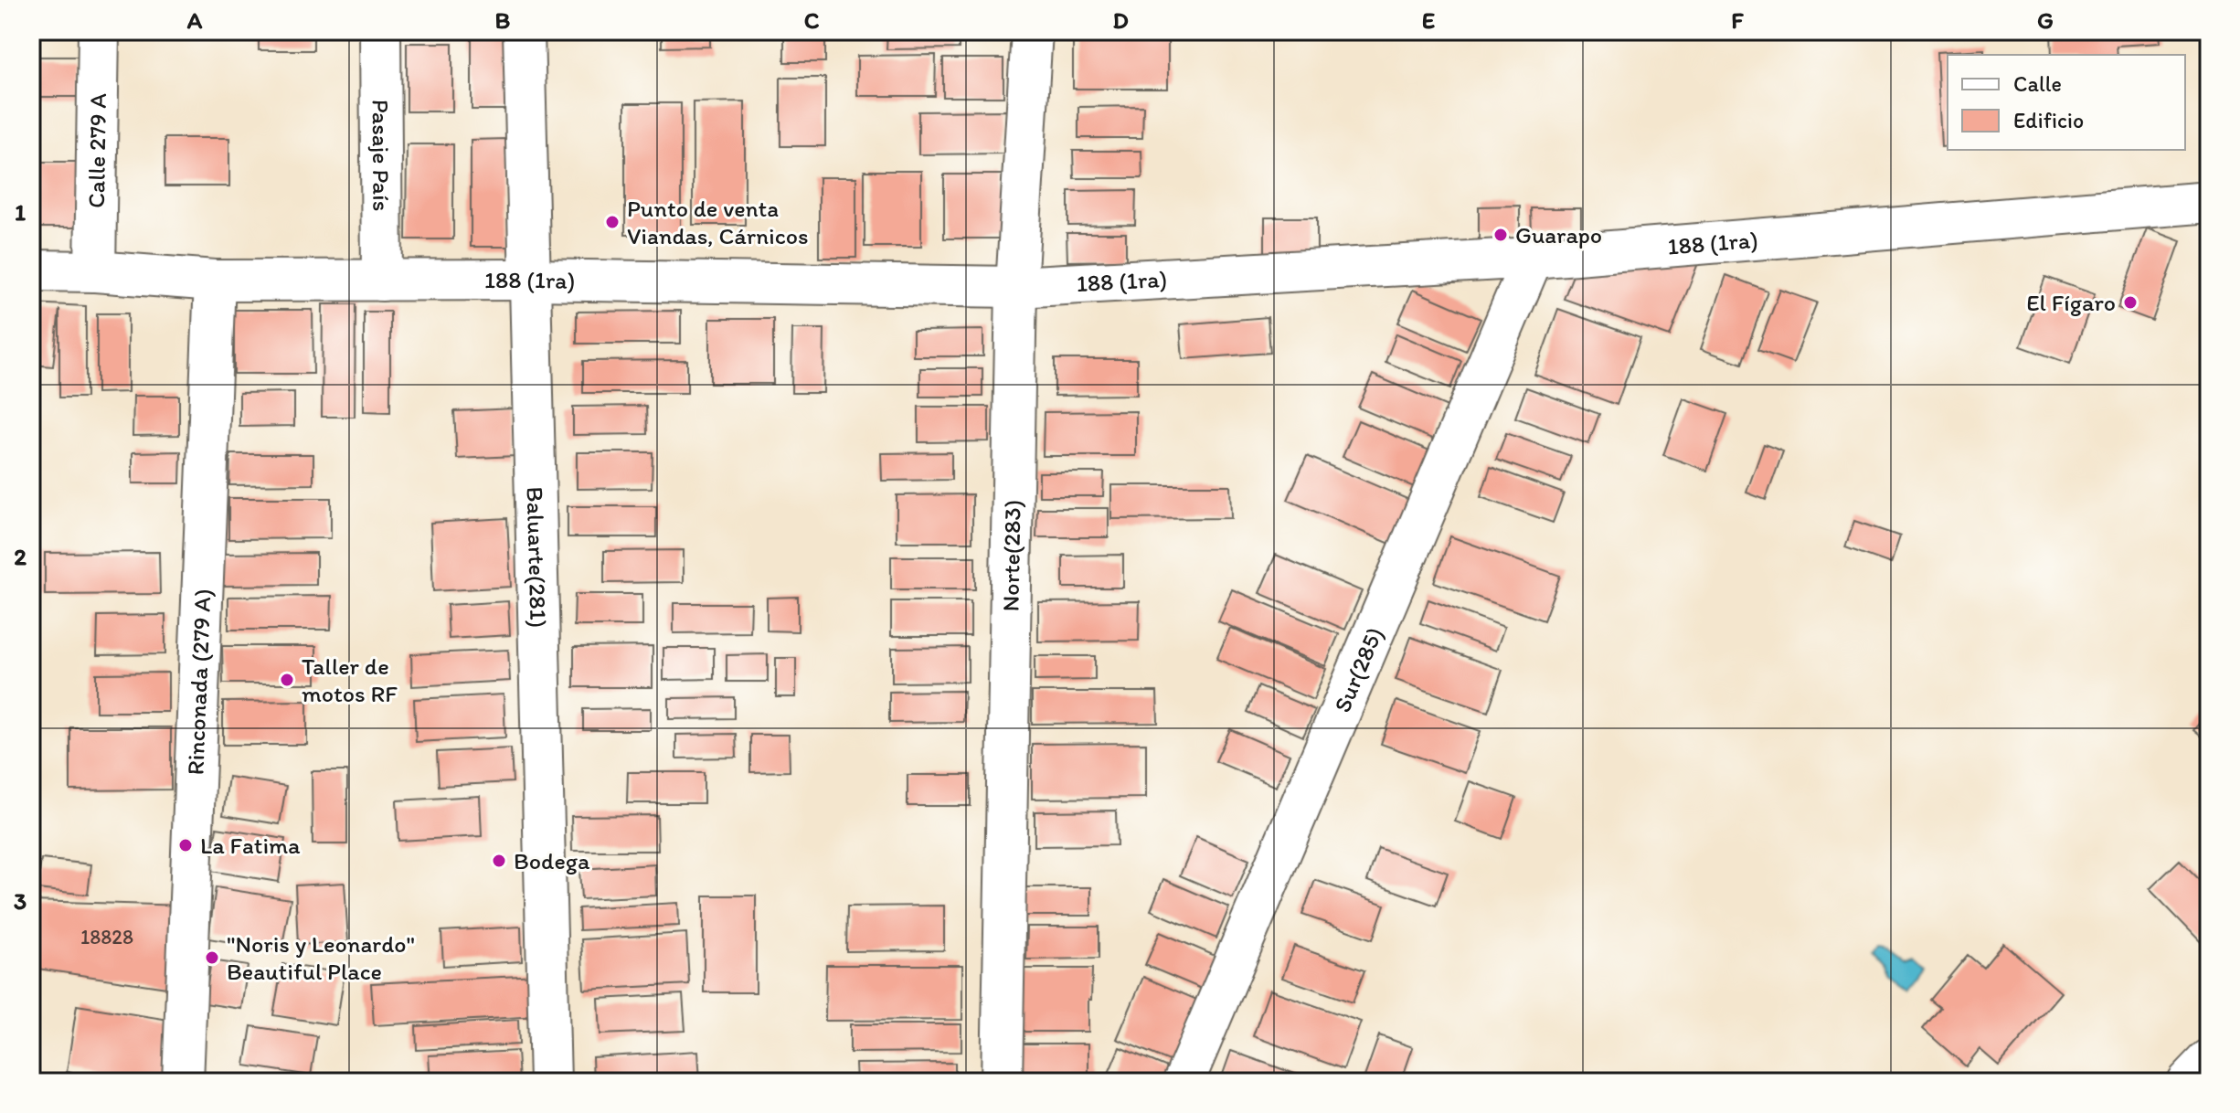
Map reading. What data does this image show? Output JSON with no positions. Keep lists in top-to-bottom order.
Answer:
{
  "streets": {
    "street": [
      "Calle 279 A",
      "Pasaje País",
      "188 (1ra)",
      "Baluarte(281)",
      "Norte(283)",
      "Sur(285)",
      "Rinconada (279 A)"
    ]
  },
  "crossings": [
    ["Calle 279 A", "188 (1ra)"],
    ["Pasaje País", "188 (1ra)"],
    ["188 (1ra)", "Baluarte(281)"],
    ["188 (1ra)", "Norte(283)"],
    ["188 (1ra)", "Sur(285)"],
    ["188 (1ra)", "Rinconada (279 A)"]
  ],
  "places": [
    "Punto de venta Viandas, Cárnicos",
    "Guarapo",
    "El Fígaro",
    "Taller de motos RF",
    "La Fatima",
    "Bodega",
    "\"Noris y Leonardo\" Beautiful Place"
  ],
  "house_numbers": ["18828"],
  "legend": ["Calle", "Edificio"],
  "grid": {
    "columns": [
      "A",
      "B",
      "C",
      "D",
      "E",
      "F",
      "G"
    ],
    "rows": ["1", "2", "3"]
  }
}
